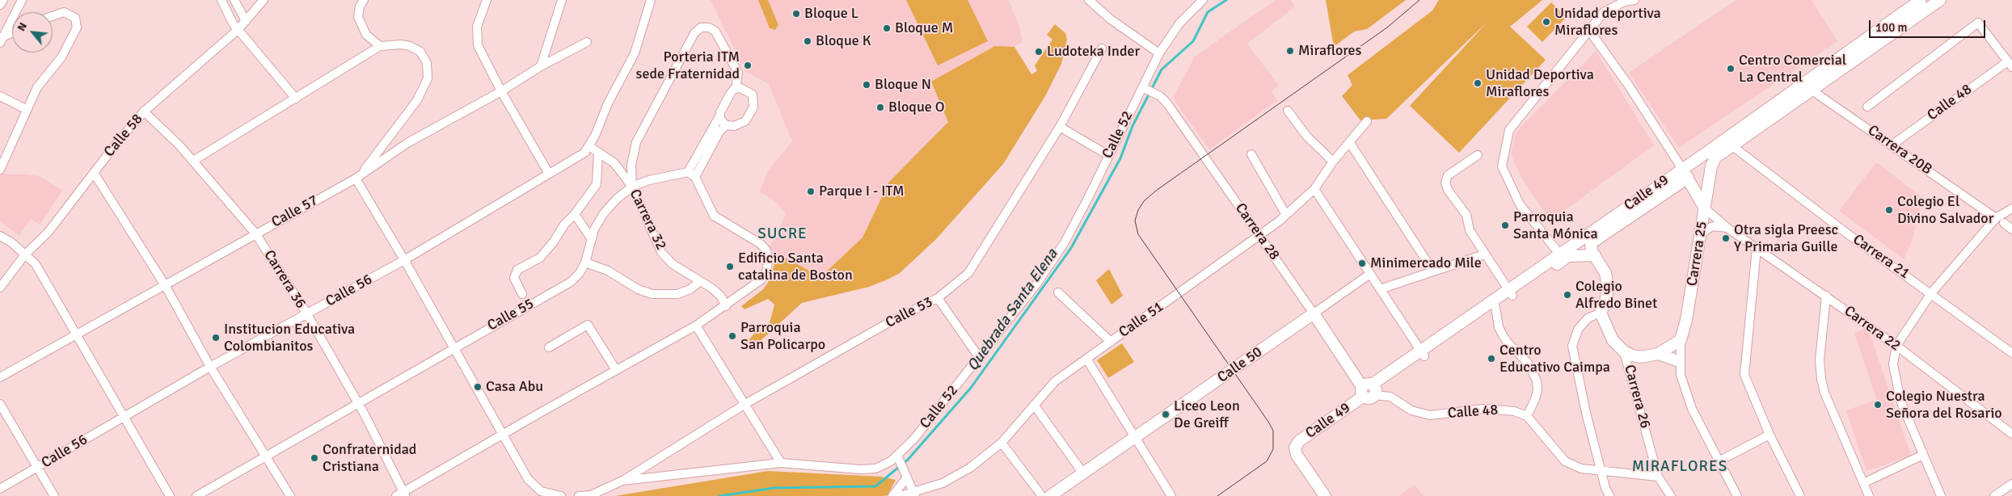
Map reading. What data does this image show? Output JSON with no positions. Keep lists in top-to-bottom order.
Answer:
{
  "streets": {
    "main road": [
      "Calle 49",
      "Carrera 28",
      "Carrera 25",
      "Calle 50",
      "Carrera 26"
    ],
    "street": [
      "Calle 48",
      "Calle 52",
      "Calle 58",
      "Carrera 20B",
      "Calle 57",
      "Carrera 32",
      "Carrera 21",
      "Carrera 36",
      "Calle 56",
      "Calle 53",
      "Calle 55",
      "Calle 51",
      "Carrera 22"
    ]
  },
  "crossings": [
    ["Calle 48", "Carrera 20B"],
    ["Calle 48", "Calle 49"],
    ["Calle 48", "Carrera 28"],
    ["Calle 52", "Carrera 28"],
    ["Calle 52", "Calle 53"],
    ["Calle 58", "Carrera 36"],
    ["Carrera 20B", "Calle 49"],
    ["Calle 49", "Carrera 28"],
    ["Calle 49", "Carrera 25"],
    ["Calle 57", "Carrera 36"],
    ["Carrera 32", "Calle 56"],
    ["Carrera 32", "Calle 55"],
    ["Carrera 28", "Calle 51"],
    ["Carrera 28", "Calle 50"],
    ["Carrera 25", "Carrera 22"],
    ["Carrera 36", "Calle 56"],
    ["Carrera 36", "Calle 55"]
  ],
  "districts": ["SUCRE", "MIRAFLORES"],
  "water": ["Quebrada Santa Elena"],
  "places": [
    "Bloque L",
    "Unidad deportiva Miraflores",
    "Bloque M",
    "Bloque K",
    "Miraflores",
    "Ludoteka Inder",
    "Porteria ITM sede Fraternidad",
    "Centro Comercial La Central",
    "Unidad Deportiva Miraflores",
    "Bloque N",
    "Bloque O",
    "Parque I - ITM",
    "Colegio El Divino Salvador",
    "Parroquia Santa Mónica",
    "Otra sigla Preesc Y Primaria Guille",
    "Minimercado Mile",
    "Edificio Santa catalina de Boston",
    "Colegio Alfredo Binet",
    "Parroquia San Policarpo",
    "Institucion Educativa Colombianitos",
    "Centro Educativo Caimpa",
    "Casa Abu",
    "Colegio Nuestra Señora del Rosario",
    "Liceo Leon De Greiff",
    "Confraternidad Cristiana"
  ],
  "scale_bar": "100 m",
  "north": "top left"
}
